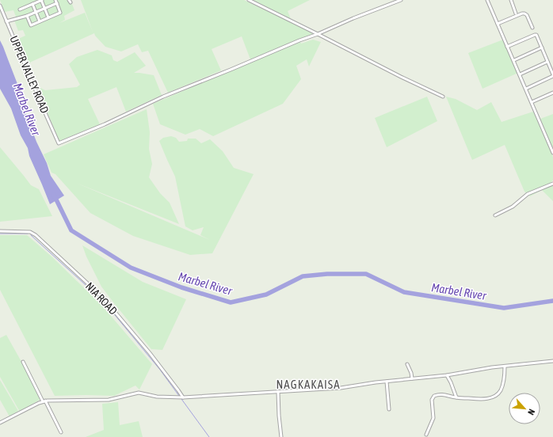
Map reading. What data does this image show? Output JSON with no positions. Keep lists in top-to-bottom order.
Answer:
{
  "streets": {
    "street": ["UPPER VALLEY ROAD", "NIA ROAD"]
  },
  "districts": ["NAGKAKAISA"],
  "water": ["Marbel River"],
  "north": "bottom right"
}
